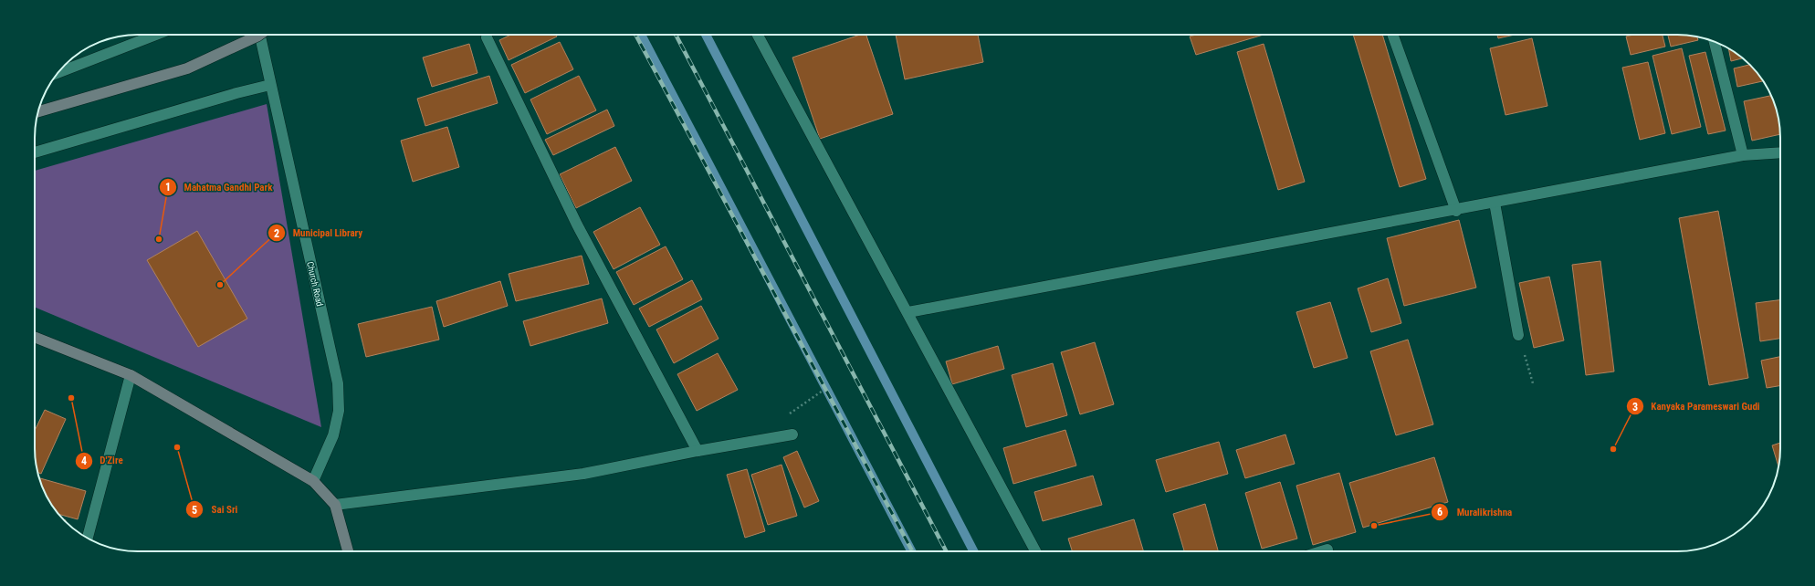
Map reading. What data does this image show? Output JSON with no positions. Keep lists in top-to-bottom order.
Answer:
{
  "streets": {
    "street": ["Church Road"]
  },
  "places": [
    "Mahatma Gandhi Park",
    "Municipal Library",
    "D'Zire",
    "Sai Sri",
    "Kanyaka Parameswari Gudi",
    "Muralikrishna"
  ]
}
